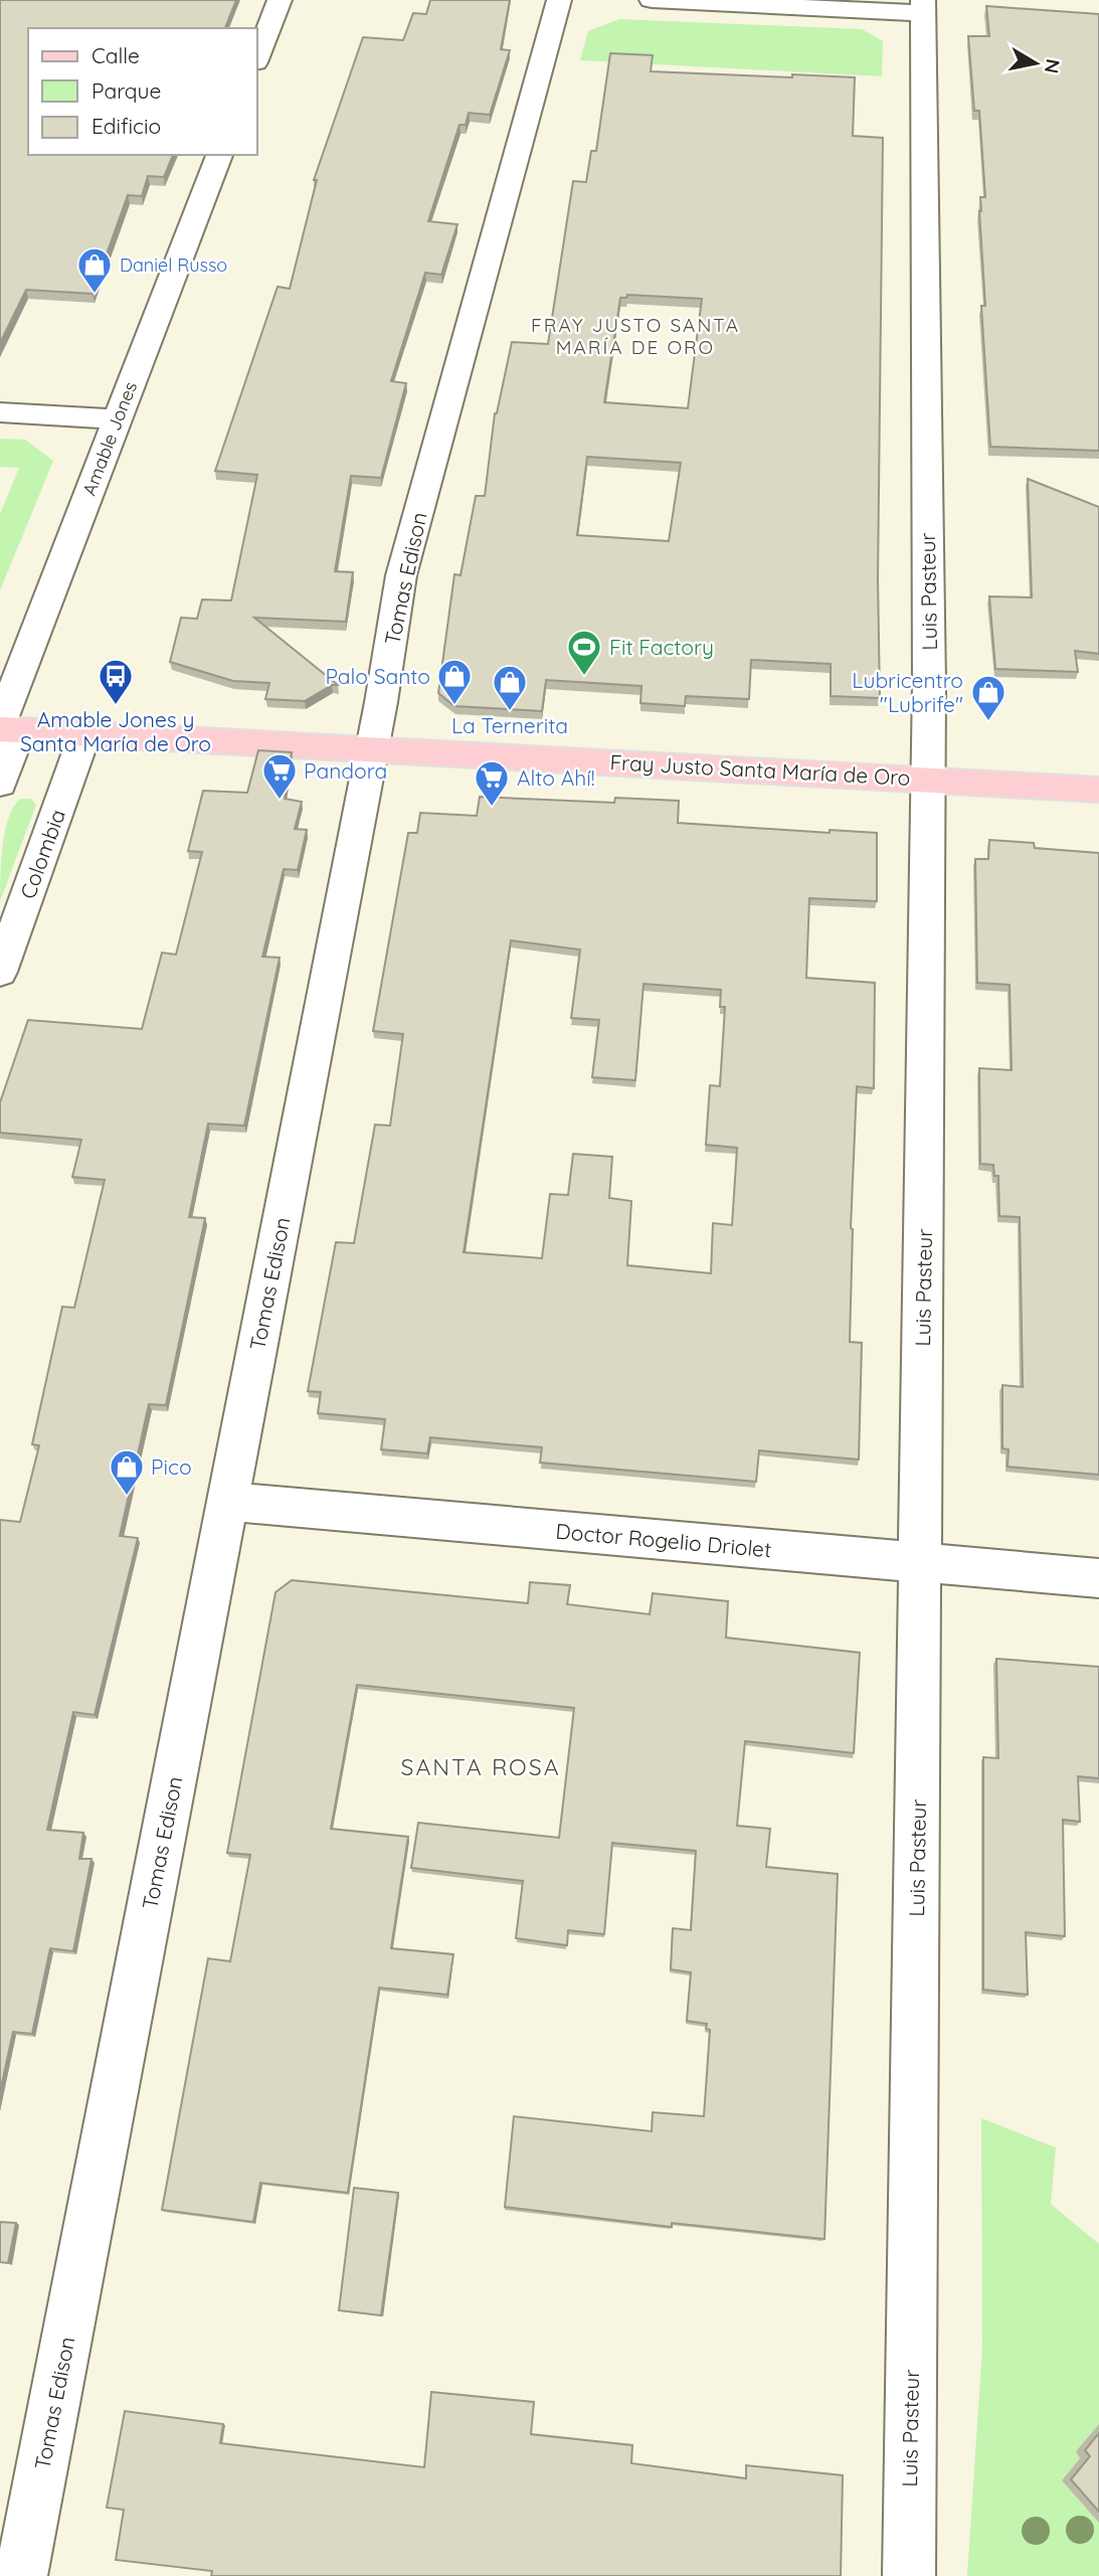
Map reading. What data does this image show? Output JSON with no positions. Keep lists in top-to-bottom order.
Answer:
{
  "streets": {
    "main road": ["Fray Justo Santa María de Oro"],
    "street": [
      "Amable Jones",
      "Tomas Edison",
      "Luis Pasteur",
      "Colombia",
      "Doctor Rogelio Driolet"
    ]
  },
  "crossings": [
    ["Amable Jones", "Fray Justo Santa María de Oro"],
    ["Tomas Edison", "Fray Justo Santa María de Oro"],
    ["Tomas Edison", "Doctor Rogelio Driolet"],
    ["Luis Pasteur", "Fray Justo Santa María de Oro"],
    ["Luis Pasteur", "Doctor Rogelio Driolet"],
    ["Fray Justo Santa María de Oro", "Colombia"]
  ],
  "districts": ["FRAY JUSTO SANTA MARÍA DE ORO", "SANTA ROSA"],
  "places": {
    "shop": [
      "Daniel Russo",
      "Palo Santo",
      "La Ternerita",
      "Lubricentro \"Lubrife\"",
      "Pico"
    ],
    "sports": ["Fit Factory"],
    "bus stop": ["Amable Jones y Santa María de Oro"],
    "supermarket": ["Pandora", "Alto Ahí!"]
  },
  "legend": ["Calle", "Parque", "Edificio"],
  "north": "right"
}
